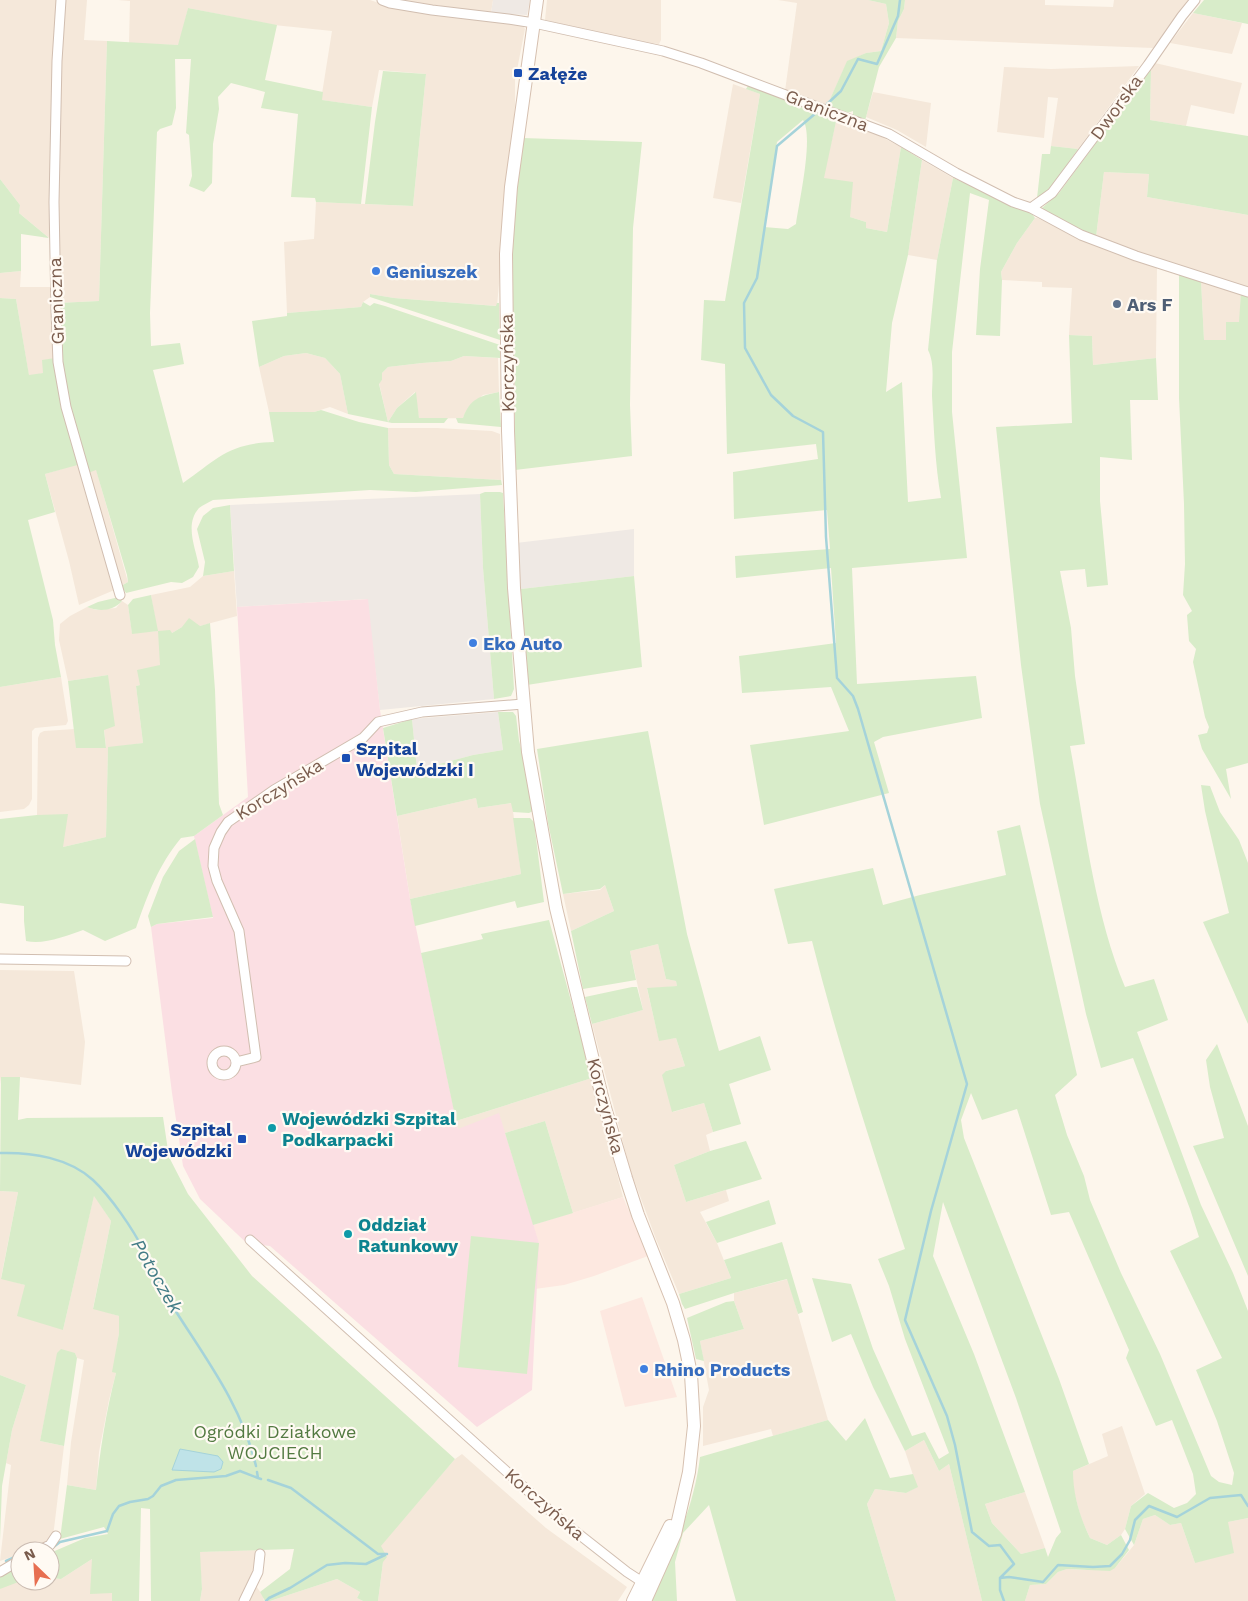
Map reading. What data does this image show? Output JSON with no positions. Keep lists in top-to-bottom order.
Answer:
{
  "streets": {
    "main road": ["Korczyńska"],
    "street": ["Dworska", "Graniczna"]
  },
  "crossings": [
    ["Dworska", "Graniczna"],
    ["Graniczna", "Korczyńska"]
  ],
  "water": ["Potoczek"],
  "parks": ["Ogródki Działkowe WOJCIECH"],
  "places": {
    "transit": ["Załęże", "Szpital Wojewódzki I", "Szpital Wojewódzki"],
    "other": [
      "Geniuszek",
      "Ars F",
      "Eko Auto",
      "Wojewódzki Szpital Podkarpacki",
      "Oddział Ratunkowy",
      "Rhino Products"
    ]
  },
  "north": "top left"
}
